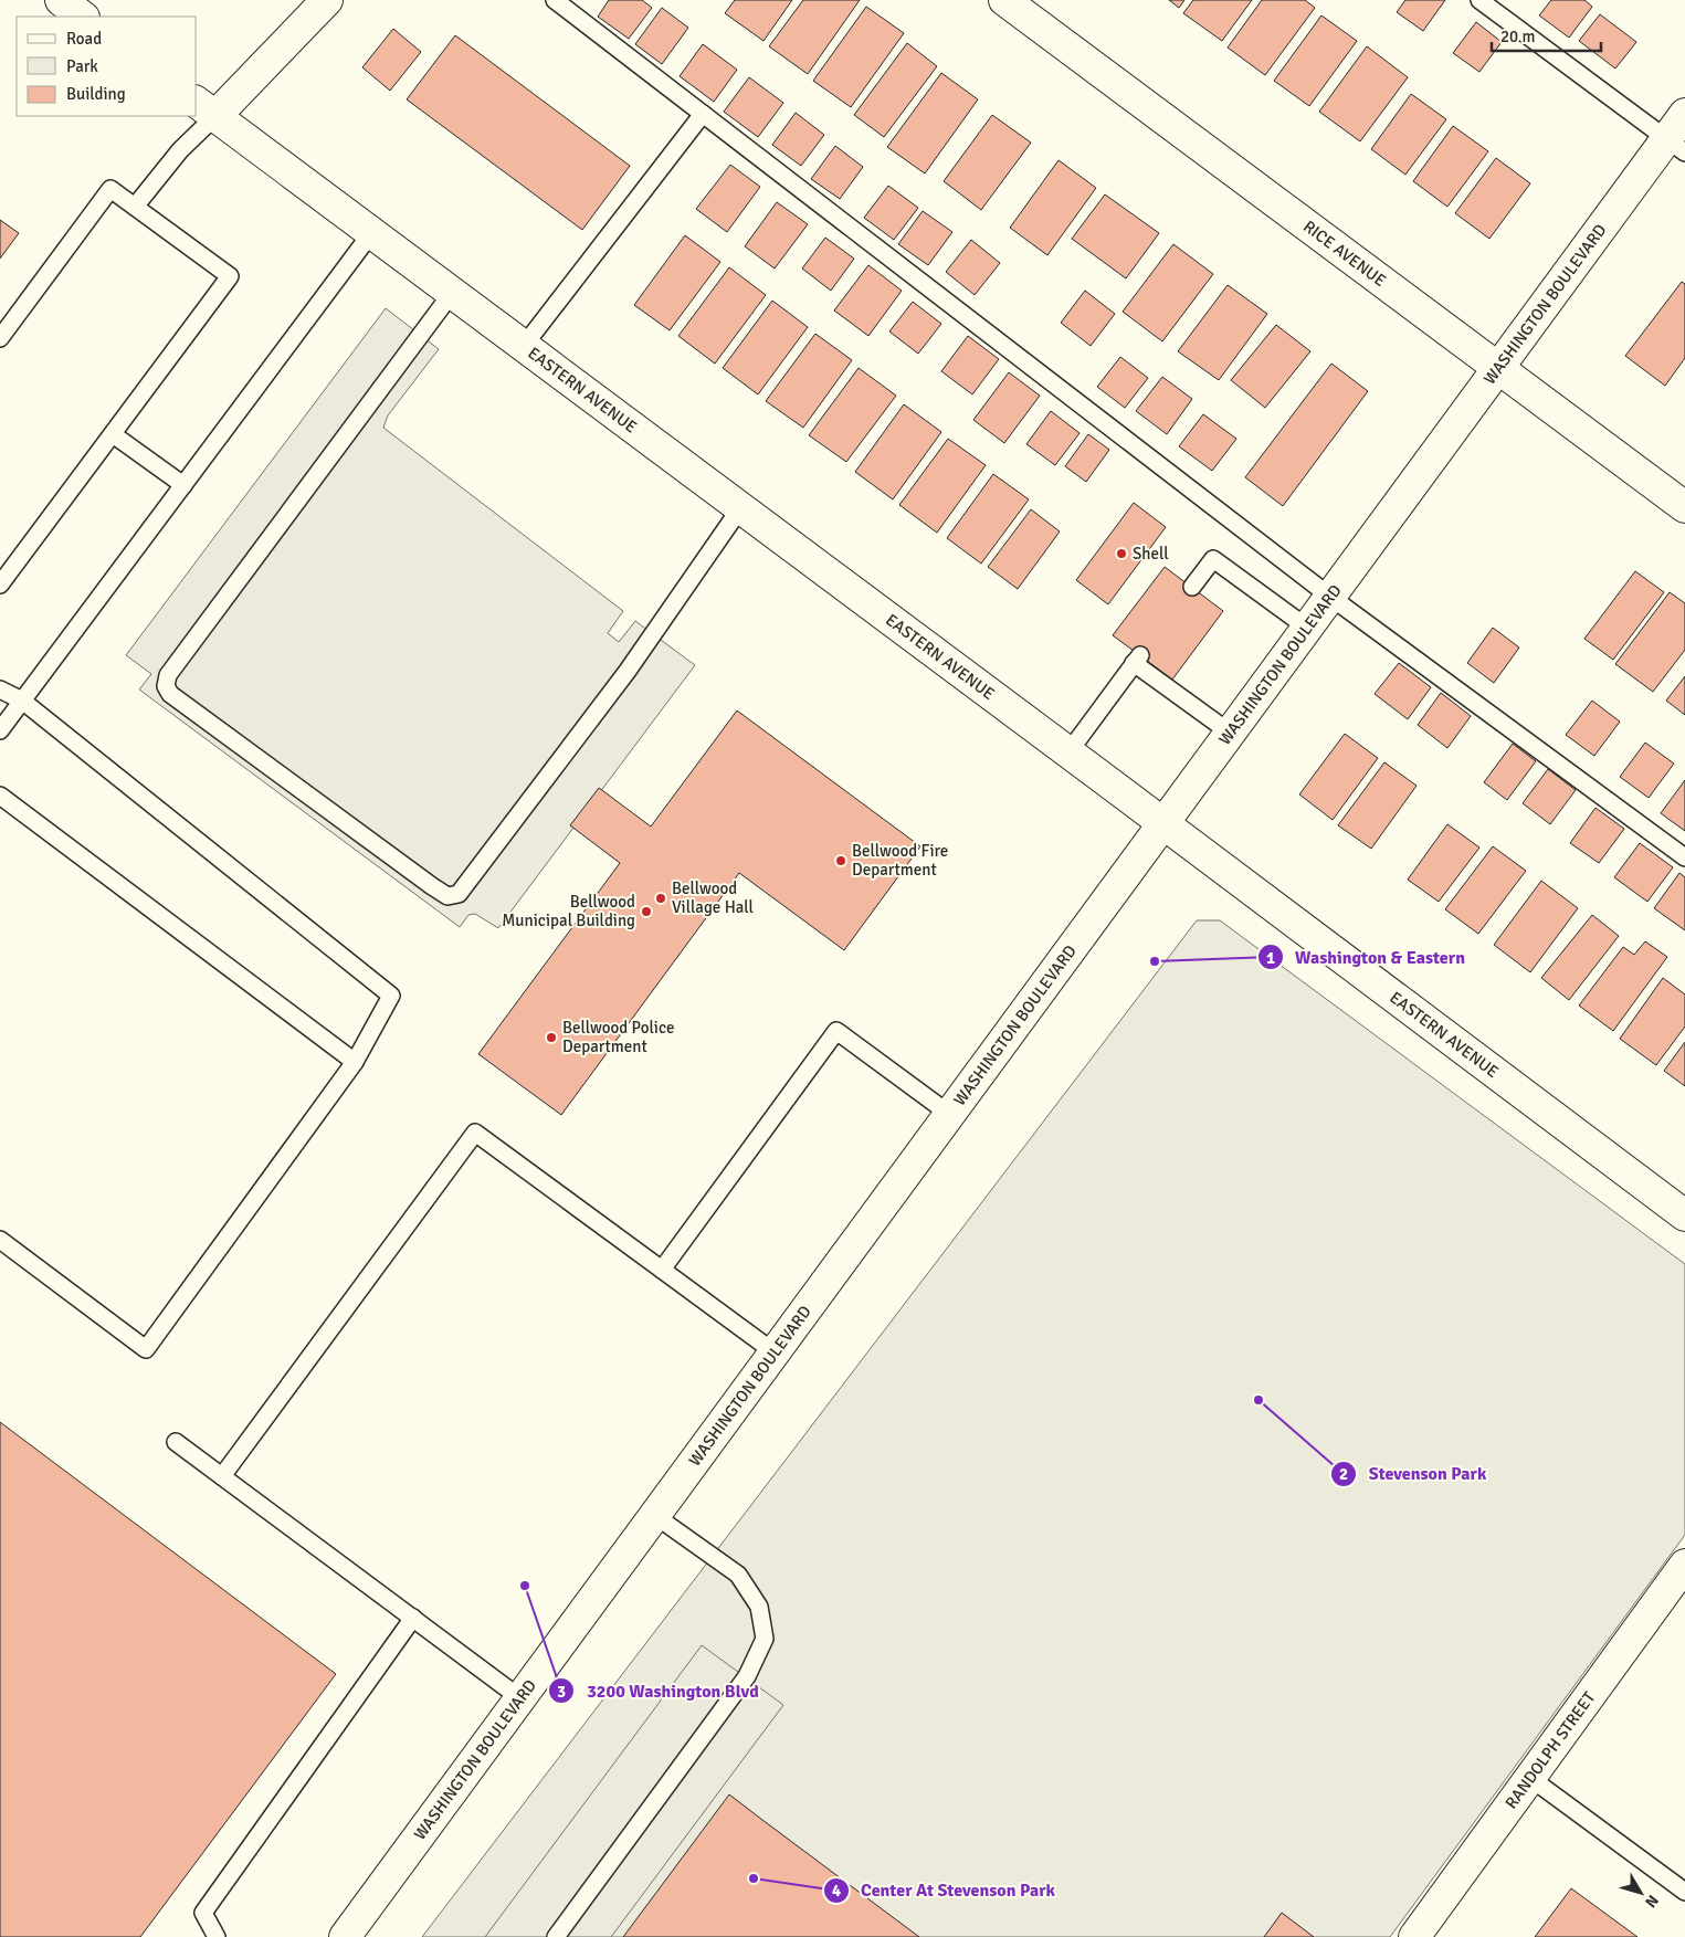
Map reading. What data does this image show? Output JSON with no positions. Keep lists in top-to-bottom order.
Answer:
{
  "streets": {
    "street": [
      "RICE AVENUE",
      "WASHINGTON BOULEVARD",
      "EASTERN AVENUE",
      "RANDOLPH STREET"
    ]
  },
  "crossings": [
    ["RICE AVENUE", "WASHINGTON BOULEVARD"],
    ["WASHINGTON BOULEVARD", "EASTERN AVENUE"]
  ],
  "places": [
    "Shell",
    "Bellwood Fire Department",
    "Bellwood Village Hall",
    "Bellwood Municipal Building",
    "Washington & Eastern",
    "Bellwood Police Department",
    "Stevenson Park",
    "3200 Washington Blvd",
    "Center At Stevenson Park"
  ],
  "legend": ["Road", "Park", "Building"],
  "scale_bar": "20 m",
  "north": "bottom right"
}
